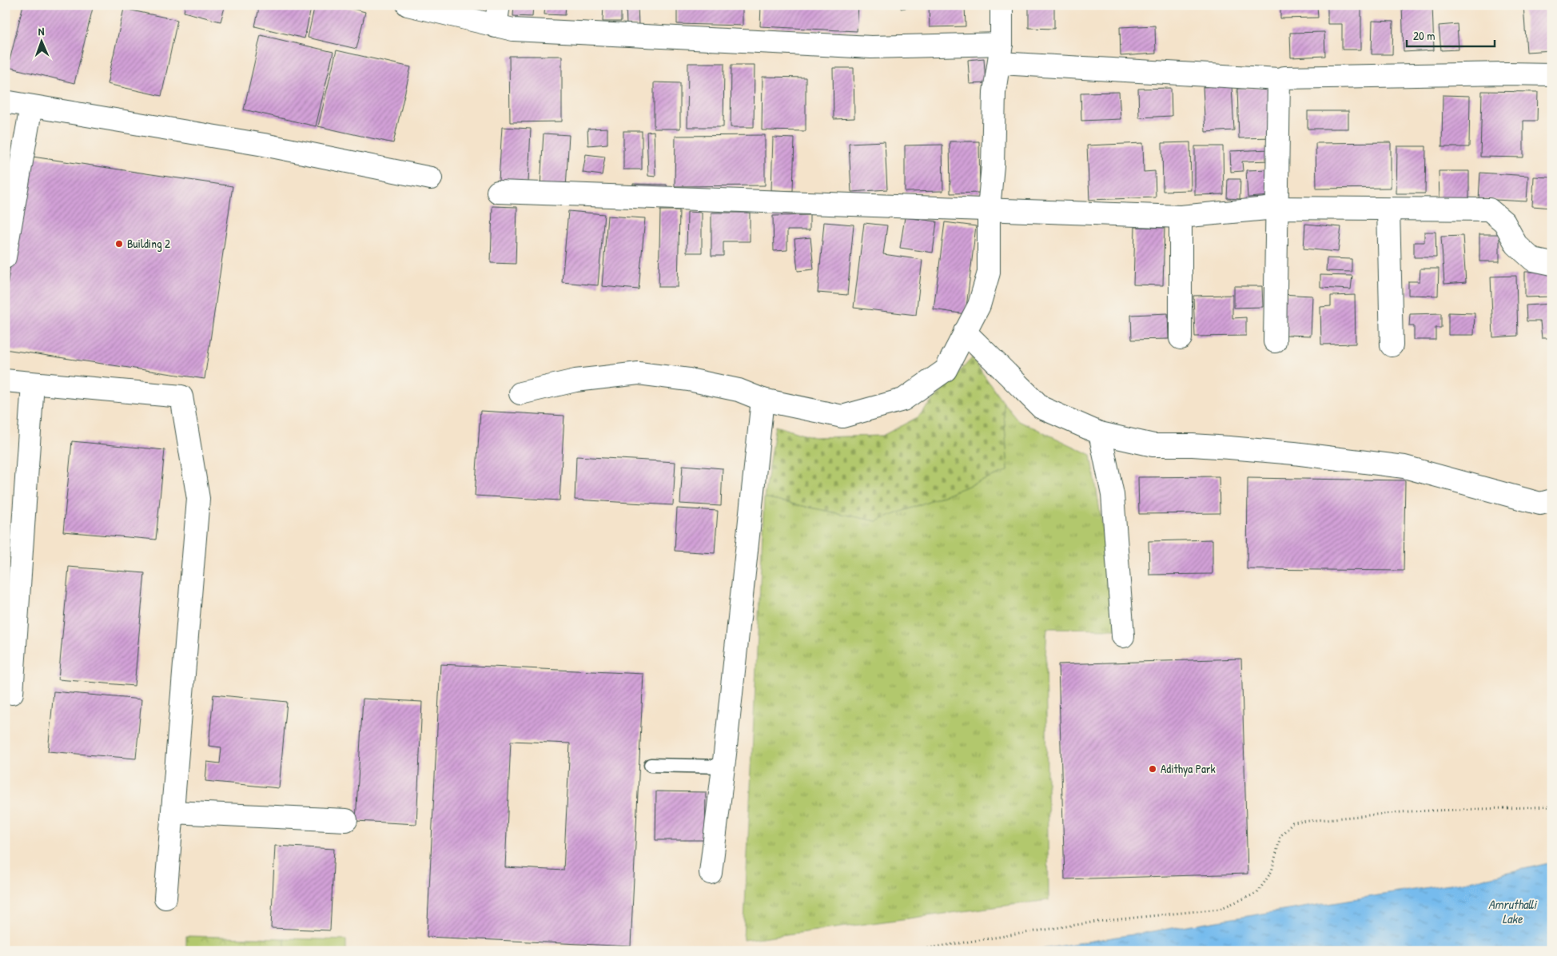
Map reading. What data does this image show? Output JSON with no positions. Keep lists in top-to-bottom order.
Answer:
{
  "water": ["Amruthalli Lake"],
  "places": ["Building 2", "Adithya Park"],
  "scale_bar": "20 m",
  "north": "top"
}
